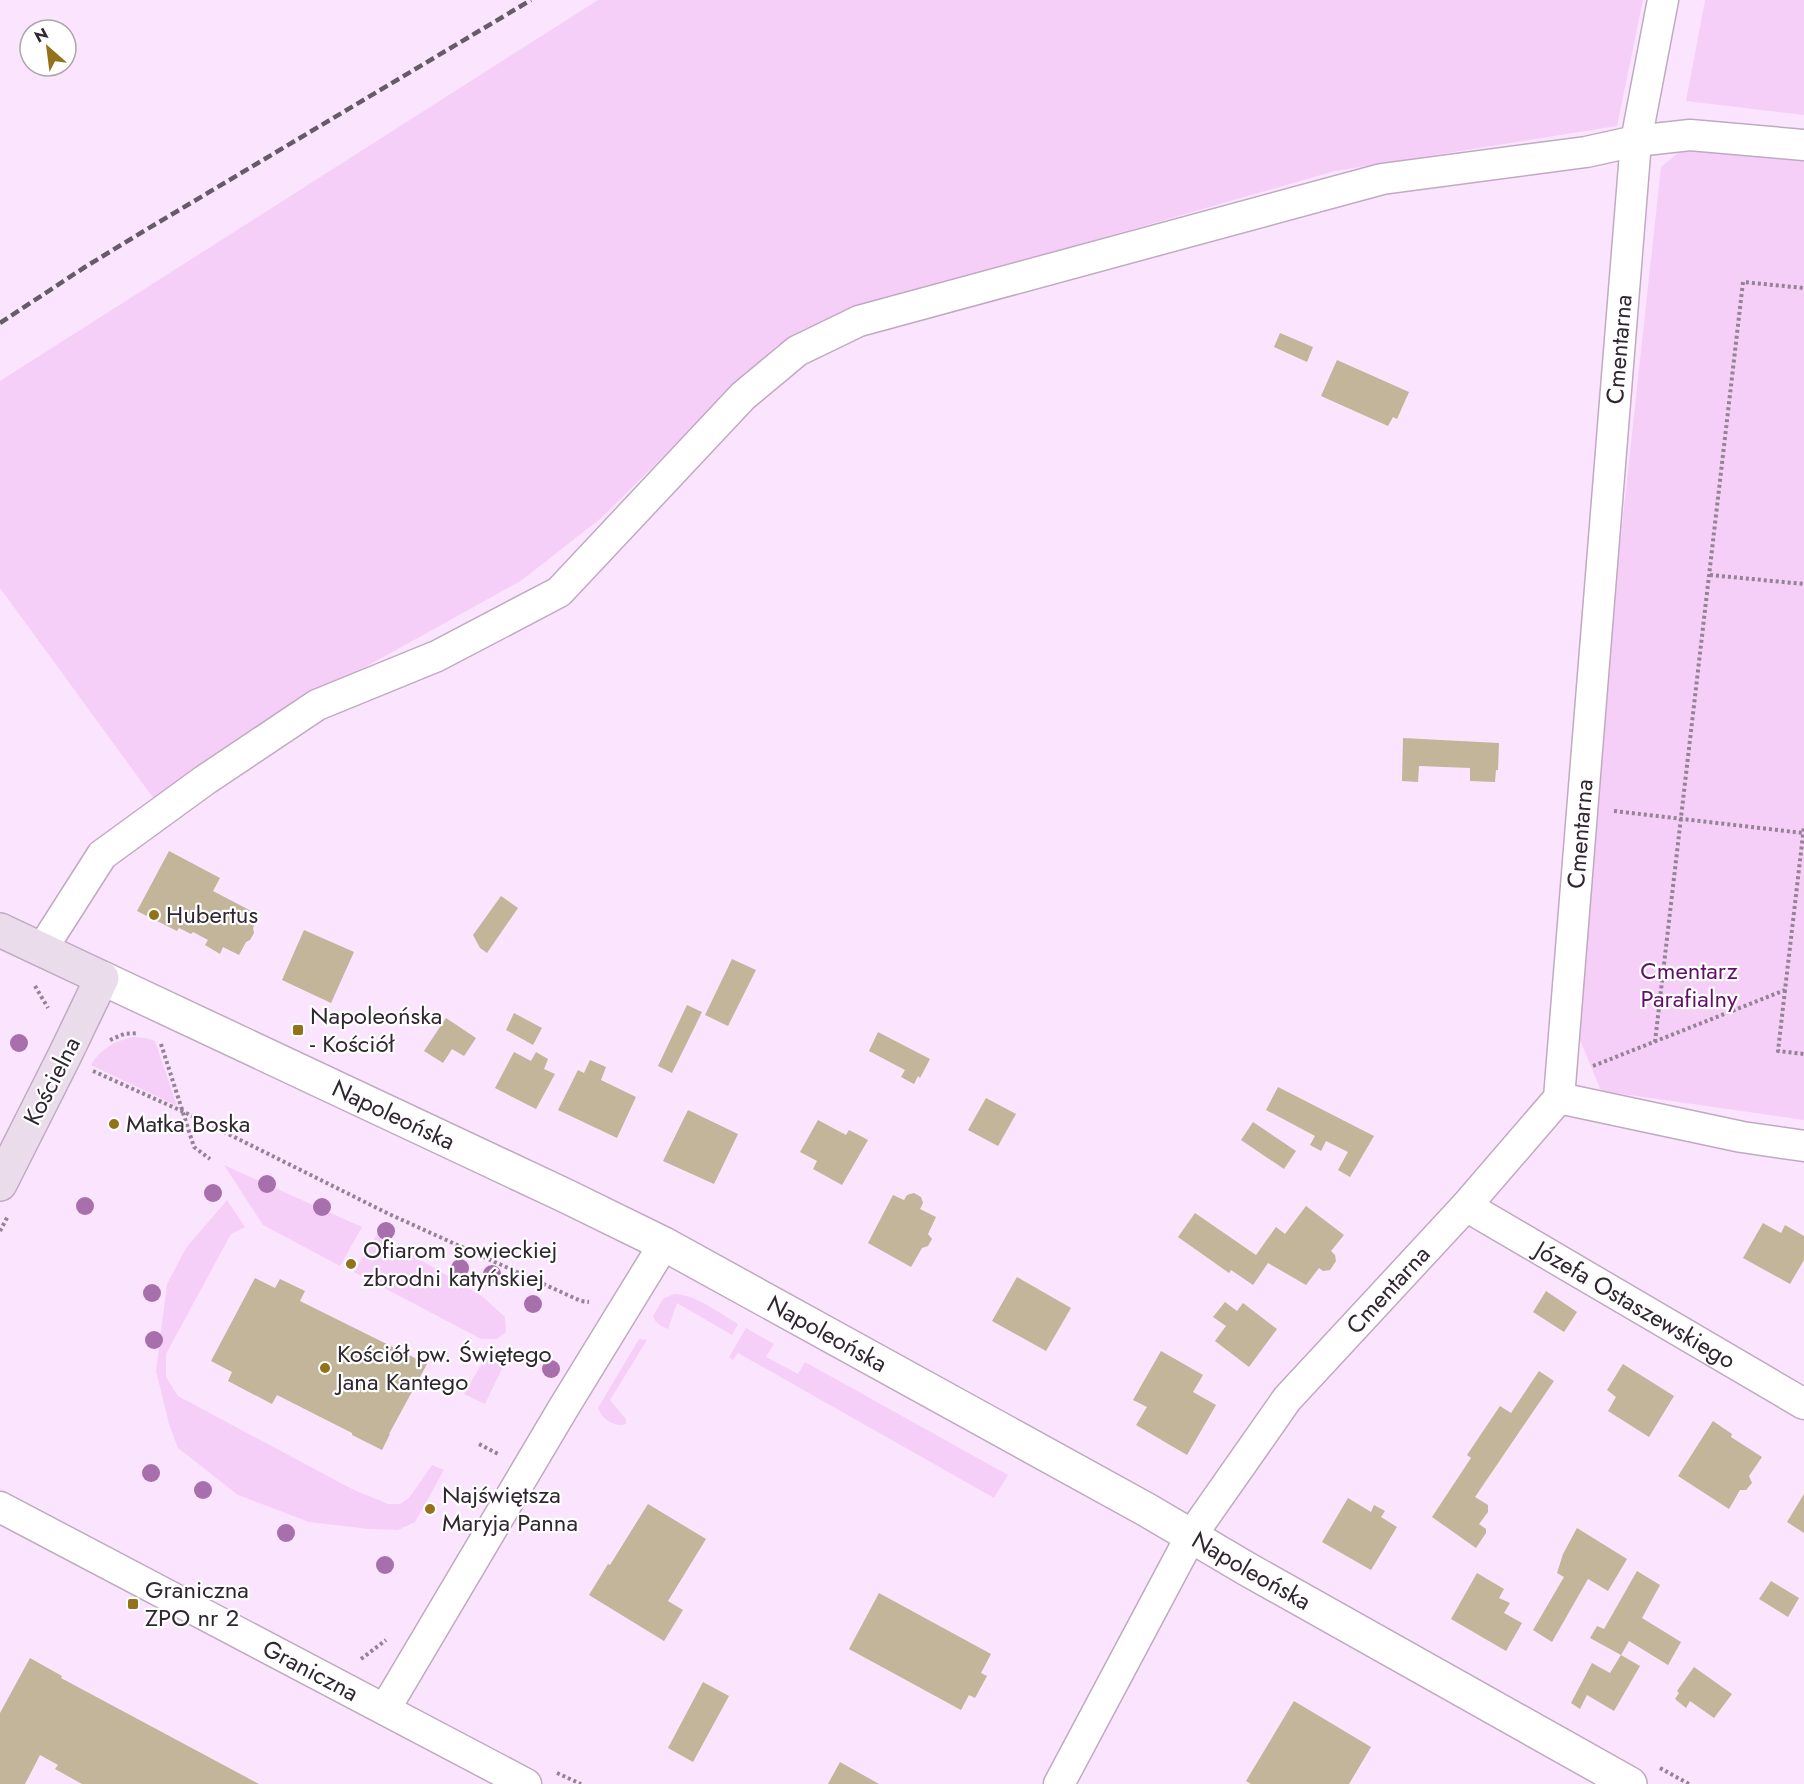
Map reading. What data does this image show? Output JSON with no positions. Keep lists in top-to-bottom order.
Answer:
{
  "streets": {
    "main road": ["Kościelna", "Napoleońska"],
    "street": ["Cmentarna", "Józefa Ostaszewskiego", "Graniczna"]
  },
  "crossings": [
    ["Cmentarna", "Napoleońska"],
    ["Cmentarna", "Józefa Ostaszewskiego"],
    ["Kościelna", "Napoleońska"]
  ],
  "parks": ["Cmentarz Parafialny"],
  "places": {
    "other": [
      "Hubertus",
      "Matka Boska",
      "Ofiarom sowieckiej zbrodni katyńskiej",
      "Kościół pw. Świętego Jana Kantego",
      "Najświętsza Maryja Panna"
    ],
    "transit": ["Napoleońska - Kościół", "Graniczna ZPO nr 2"]
  },
  "north": "top left"
}
